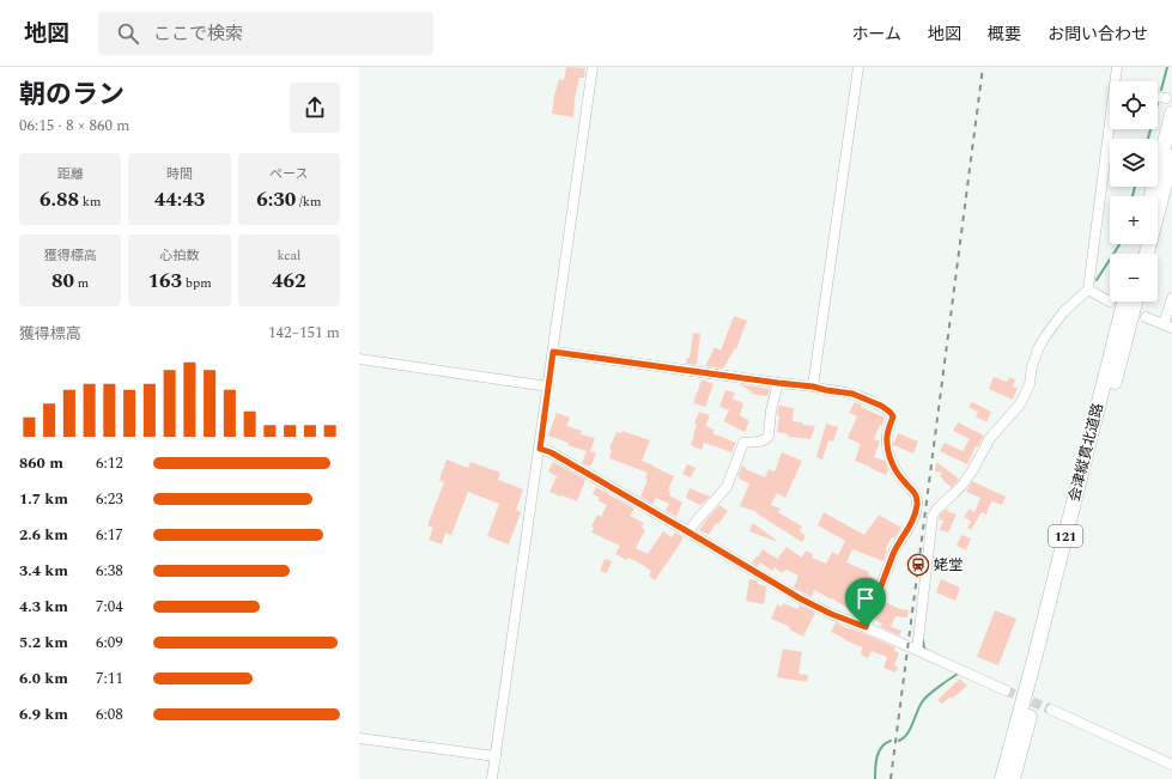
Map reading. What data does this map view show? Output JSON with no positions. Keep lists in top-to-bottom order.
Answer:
{
  "streets": {
    "highway": ["会津縦貫北道路", "121"]
  },
  "places": {
    "station": ["姥堂"]
  },
  "page": {
    "header": "地図",
    "search": "ここで検索",
    "nav": [
      "ホーム",
      "地図",
      "概要",
      "お問い合わせ"
    ],
    "heading": ["朝のラン", "06:15 · 8 × 860 m"],
    "map_buttons": ["+", "−"],
    "stats": [
      ["距離", "6.88 km"],
      ["時間", "44:43"],
      ["ペース", "6:30 /km"],
      ["獲得標高", "80 m"],
      ["心拍数", "163 bpm"],
      ["kcal", "462"]
    ],
    "chart": ["獲得標高", "142–151 m"],
    "list": [
      {
        "name": "860 m",
        "note": "6:12"
      },
      {
        "name": "1.7 km",
        "note": "6:23"
      },
      {
        "name": "2.6 km",
        "note": "6:17"
      },
      {
        "name": "3.4 km",
        "note": "6:38"
      },
      {
        "name": "4.3 km",
        "note": "7:04"
      },
      {
        "name": "5.2 km",
        "note": "6:09"
      },
      {
        "name": "6.0 km",
        "note": "7:11"
      },
      {
        "name": "6.9 km",
        "note": "6:08"
      }
    ]
  }
}
